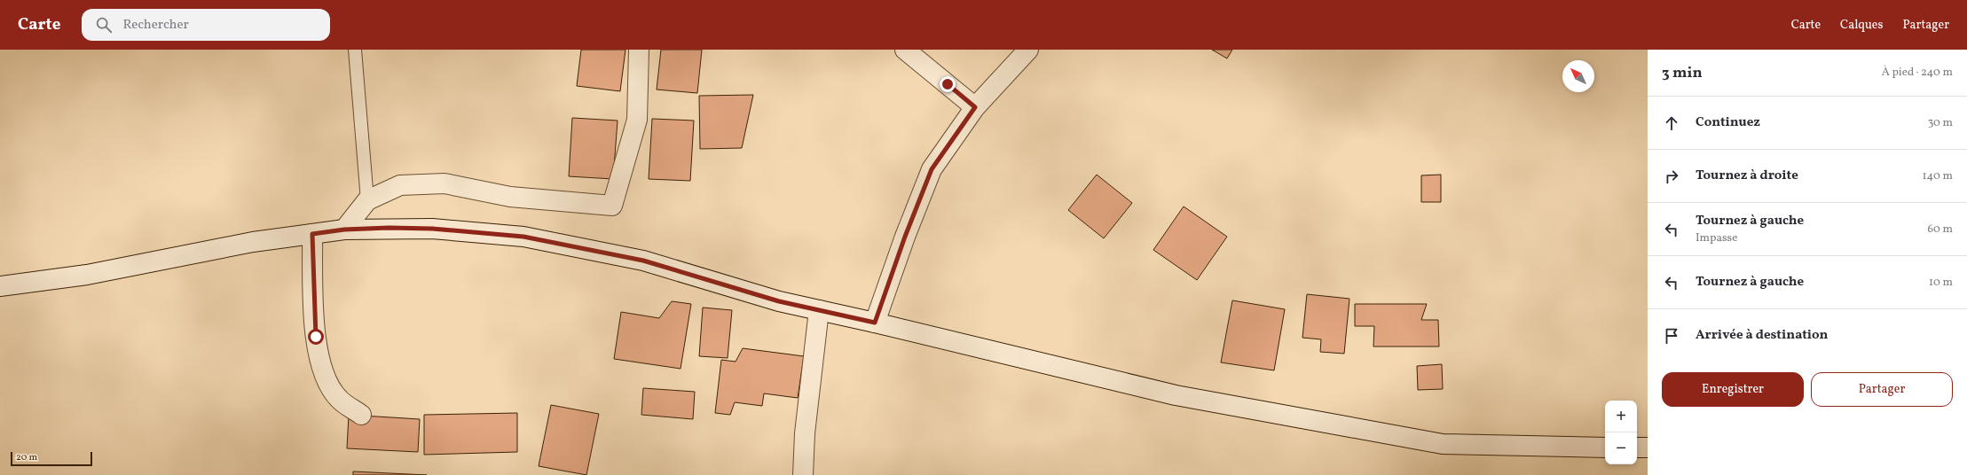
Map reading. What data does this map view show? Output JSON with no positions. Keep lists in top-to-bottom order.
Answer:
{
  "scale_bar": "20 m",
  "north": "top left",
  "page": {
    "header": "Carte",
    "search": "Rechercher",
    "nav": ["Carte", "Calques", "Partager"],
    "heading": ["3 min", "À pied · 240 m"],
    "list": [
      ["Continuez", "30 m"],
      ["Tournez à droite", "140 m"],
      ["Tournez à gauche", "Impasse", "60 m"],
      ["Tournez à gauche", "10 m"],
      "Arrivée à destination"
    ],
    "buttons": ["Enregistrer", "Partager"],
    "map_buttons": ["+", "−"],
    "scale": "20 m"
  }
}
